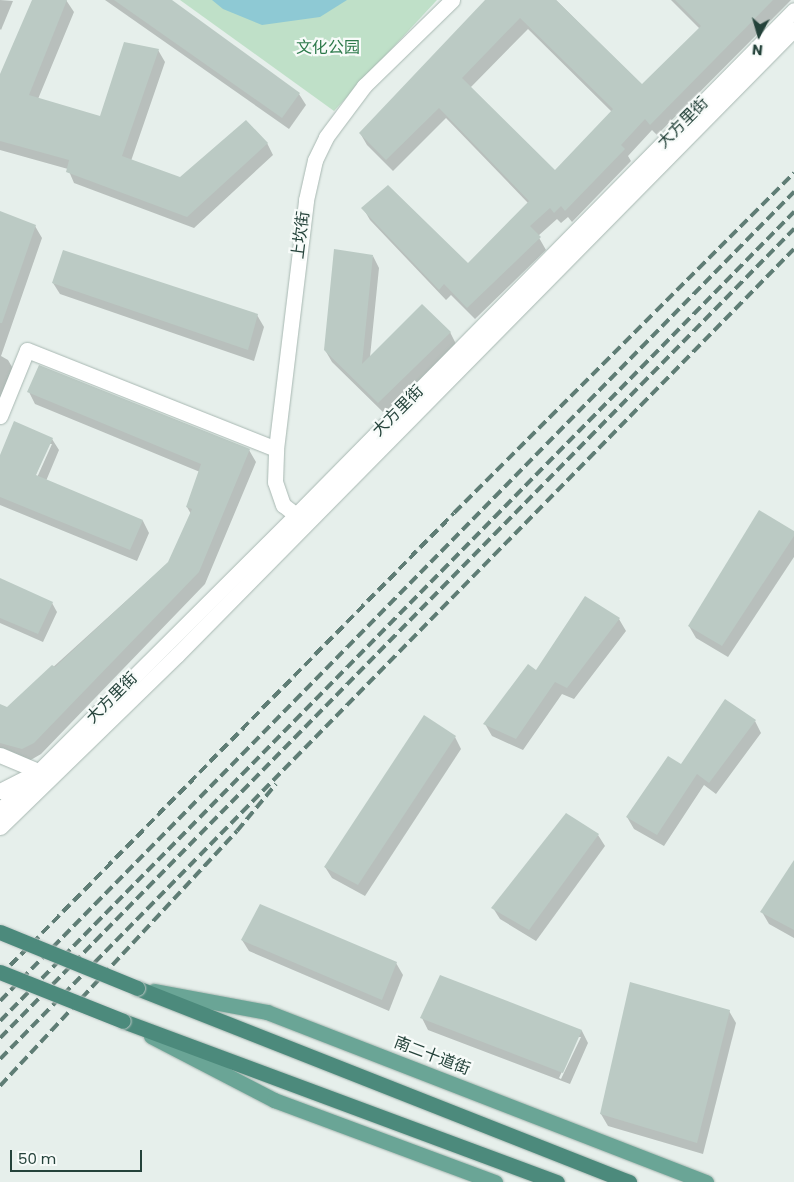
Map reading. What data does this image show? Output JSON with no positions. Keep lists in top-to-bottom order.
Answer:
{
  "streets": {
    "main road": ["大方里街", "上坎街", "南二十道街"]
  },
  "crossings": [
    ["大方里街", "上坎街"]
  ],
  "parks": ["文化公园"],
  "scale_bar": "50 m",
  "north": "bottom"
}
